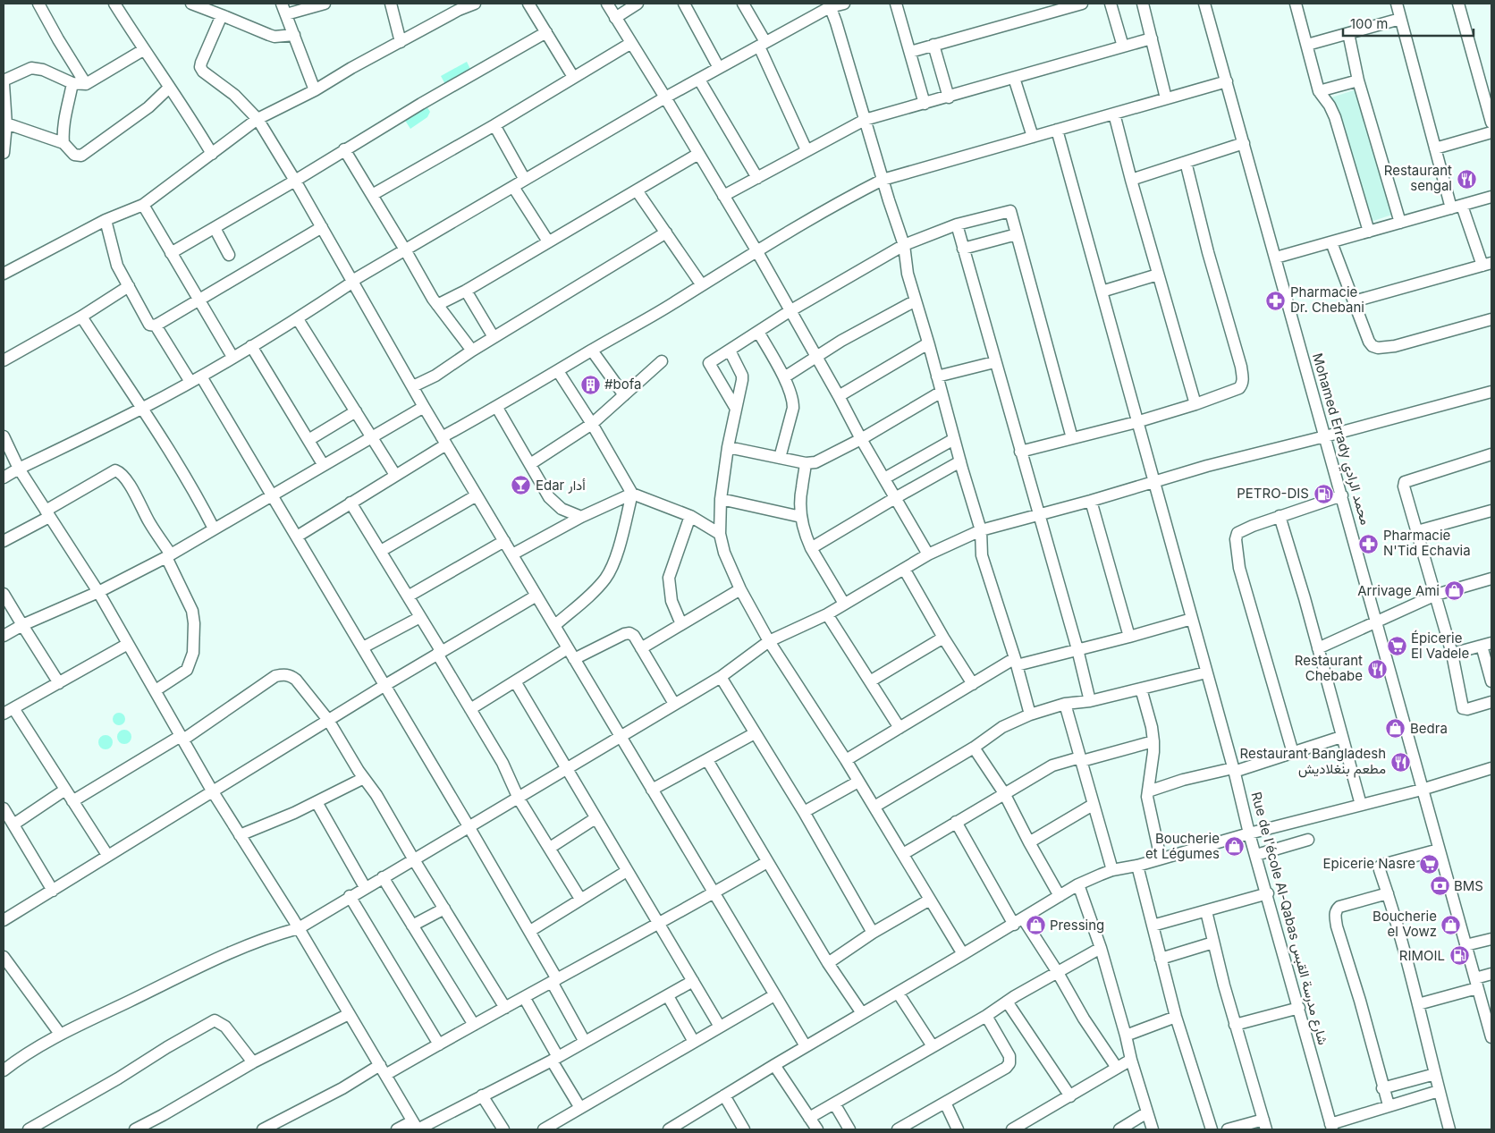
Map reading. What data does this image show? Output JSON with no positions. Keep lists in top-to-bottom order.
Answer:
{
  "streets": {
    "street": ["Mohamed Errady محمد الرادي", "Rue de l'école Al-Qabas شارع مدرسة القبس"]
  },
  "places": {
    "restaurant": ["Restaurant sengal", "Restaurant Chebabe", "Restaurant Bangladesh مطعم بنغلاديش"],
    "pharmacy": ["Pharmacie Dr. Chebani", "Pharmacie N'Tid Echavia"],
    "building": ["#bofa"],
    "bar": ["Edar أدار"],
    "fuel station": ["PETRO-DIS", "RIMOIL"],
    "shop": [
      "Arrivage Ami",
      "Bedra",
      "Boucherie et Légumes",
      "Boucherie el Vowz",
      "Pressing"
    ],
    "supermarket": ["Épicerie El Vadele", "Epicerie Nasre"],
    "bank": ["BMS"]
  },
  "scale_bar": "100 m"
}
